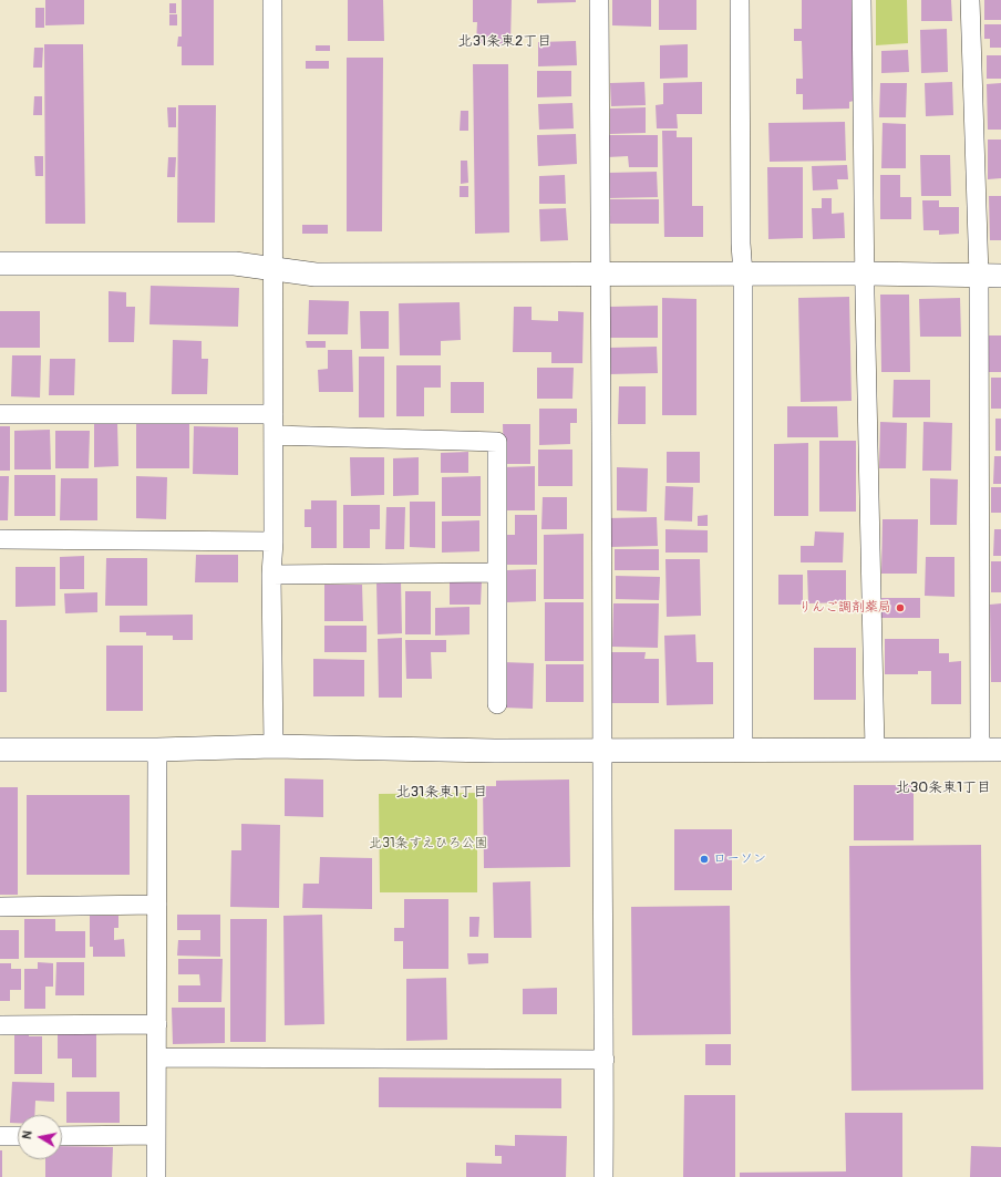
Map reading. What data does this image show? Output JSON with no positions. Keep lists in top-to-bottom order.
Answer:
{
  "districts": ["北31条東2丁目", "北30条東1丁目", "北31条東1丁目"],
  "parks": ["北31条すえひろ公園"],
  "places": ["りんご調剤薬局", "ローソン"],
  "north": "left"
}
